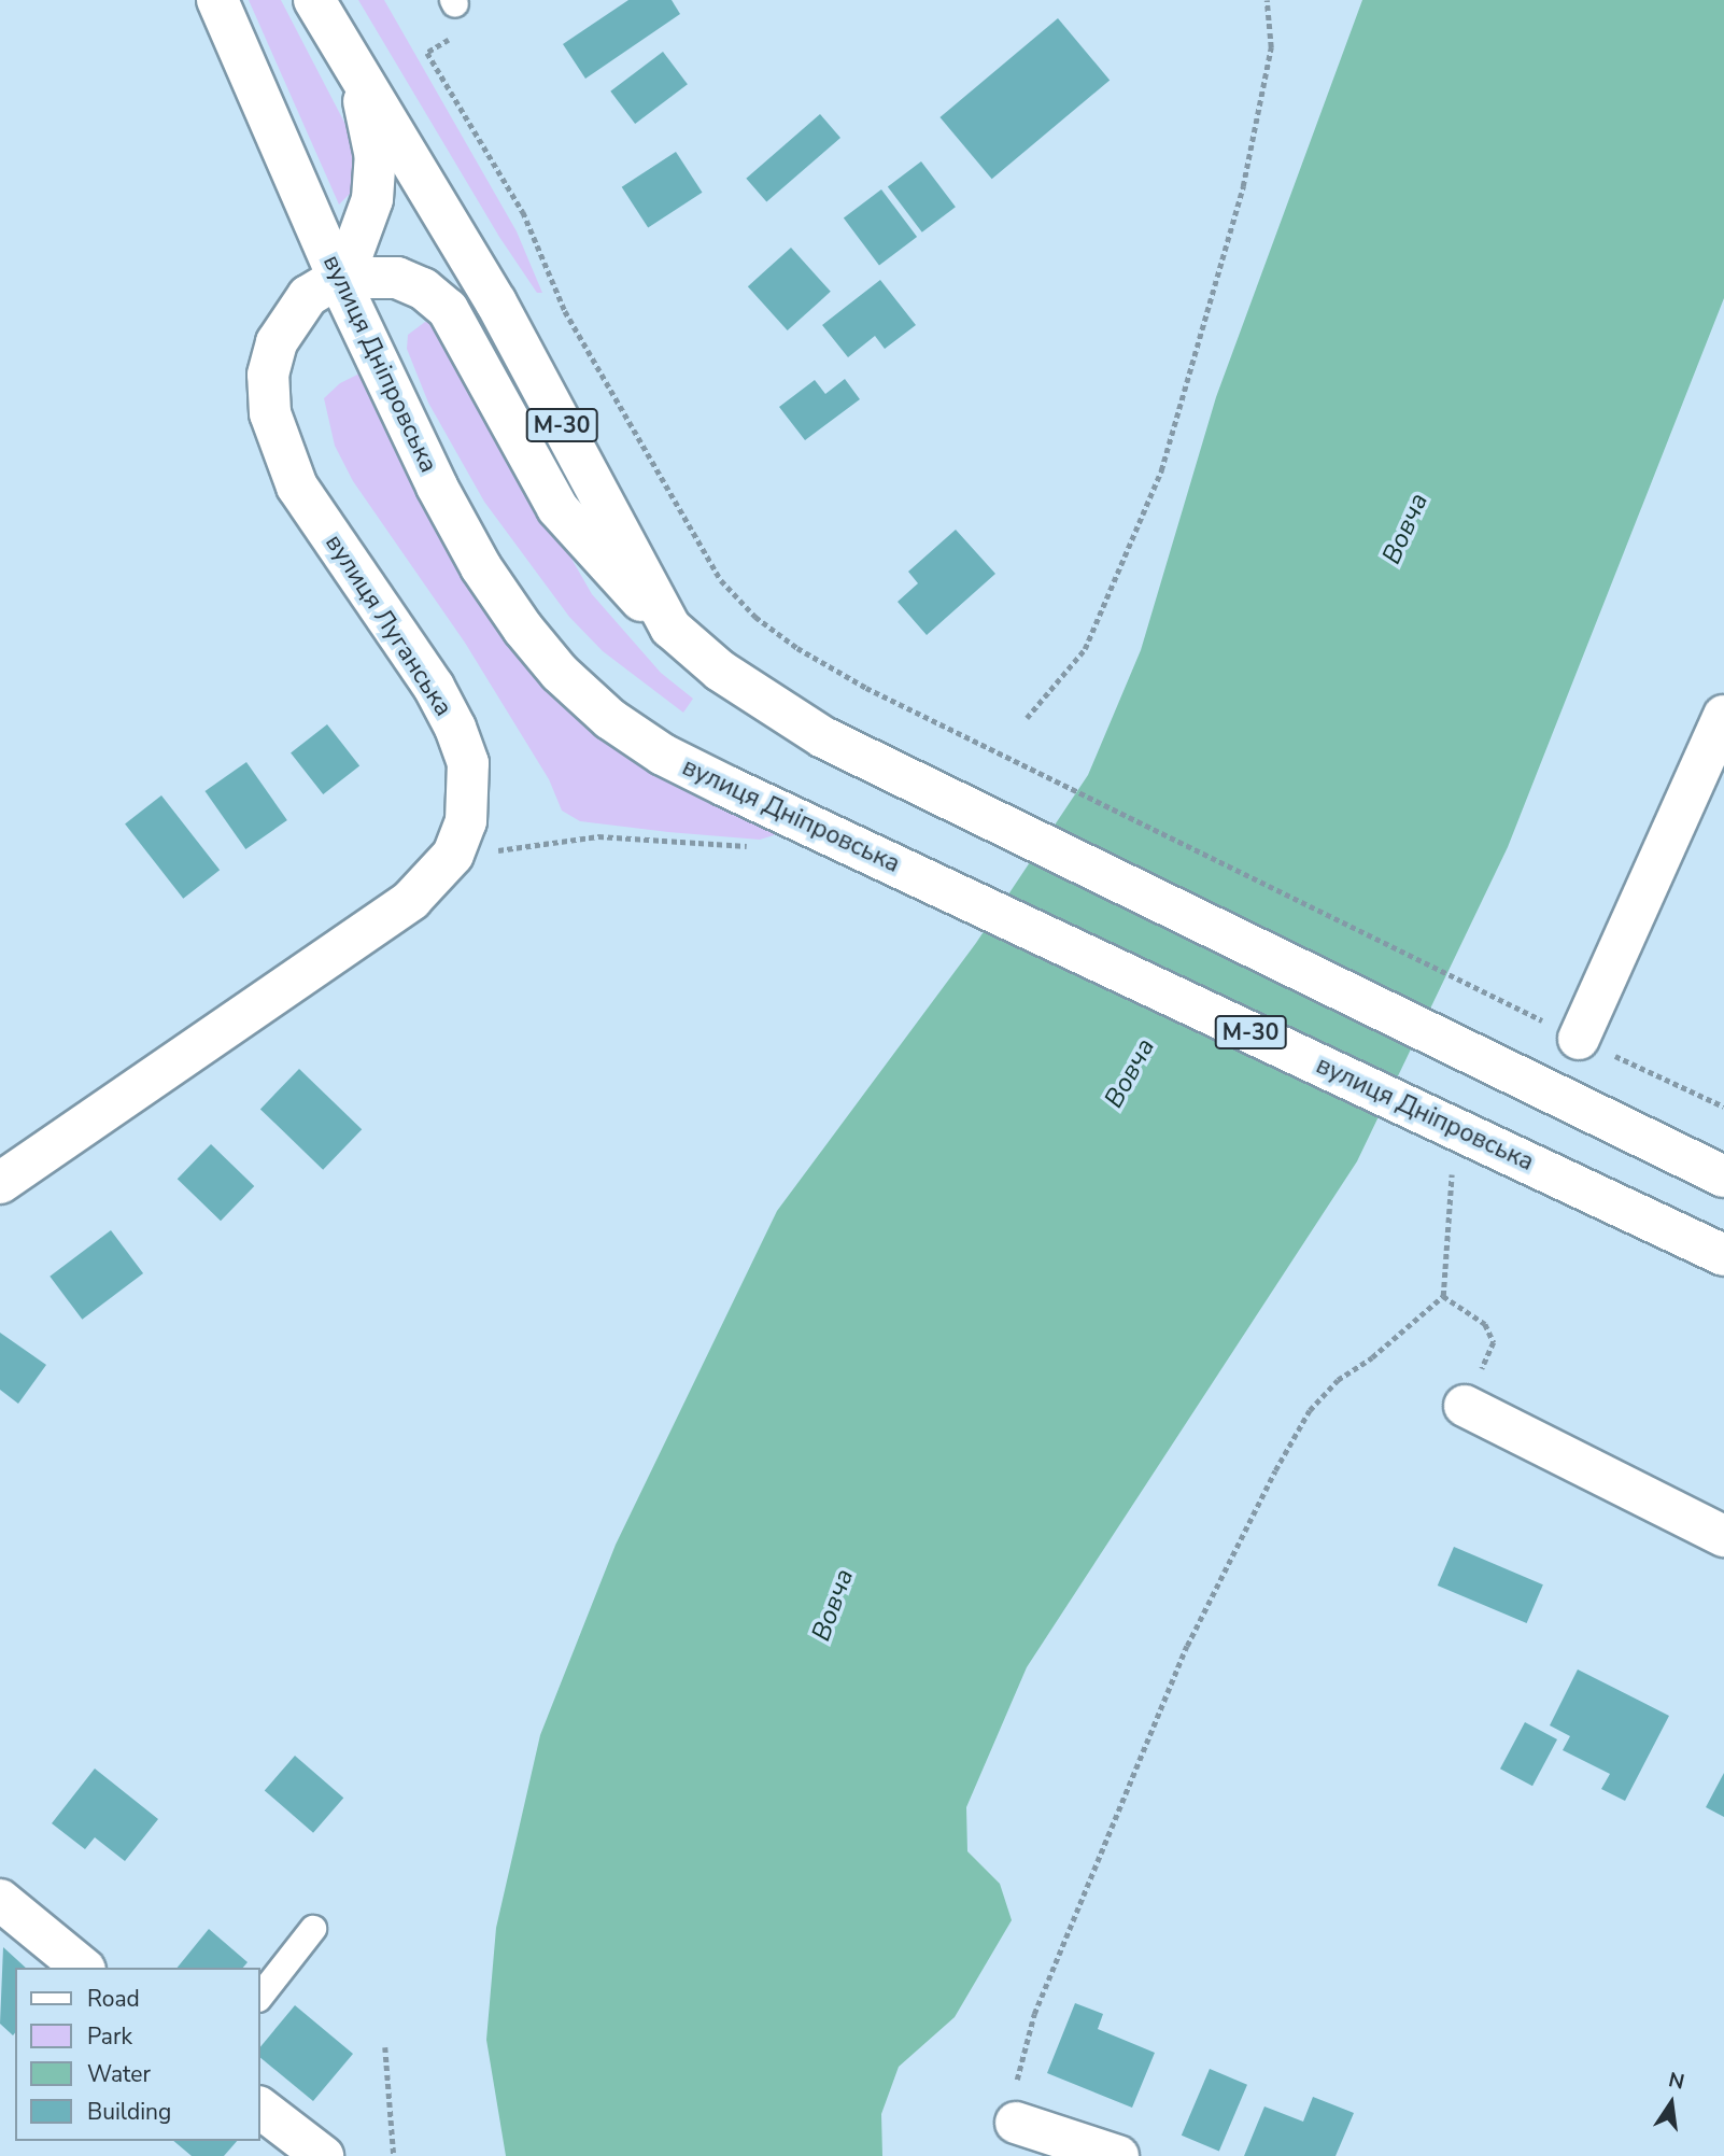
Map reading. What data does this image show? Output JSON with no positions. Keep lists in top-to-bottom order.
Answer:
{
  "streets": {
    "main road": ["вулиця Дніпровська", "М-30", "вулиця Луганська"]
  },
  "crossings": [
    ["вулиця Дніпровська", "вулиця Луганська"]
  ],
  "water": ["Вовча"],
  "legend": [
    "Road",
    "Park",
    "Water",
    "Building"
  ],
  "north": "top"
}
